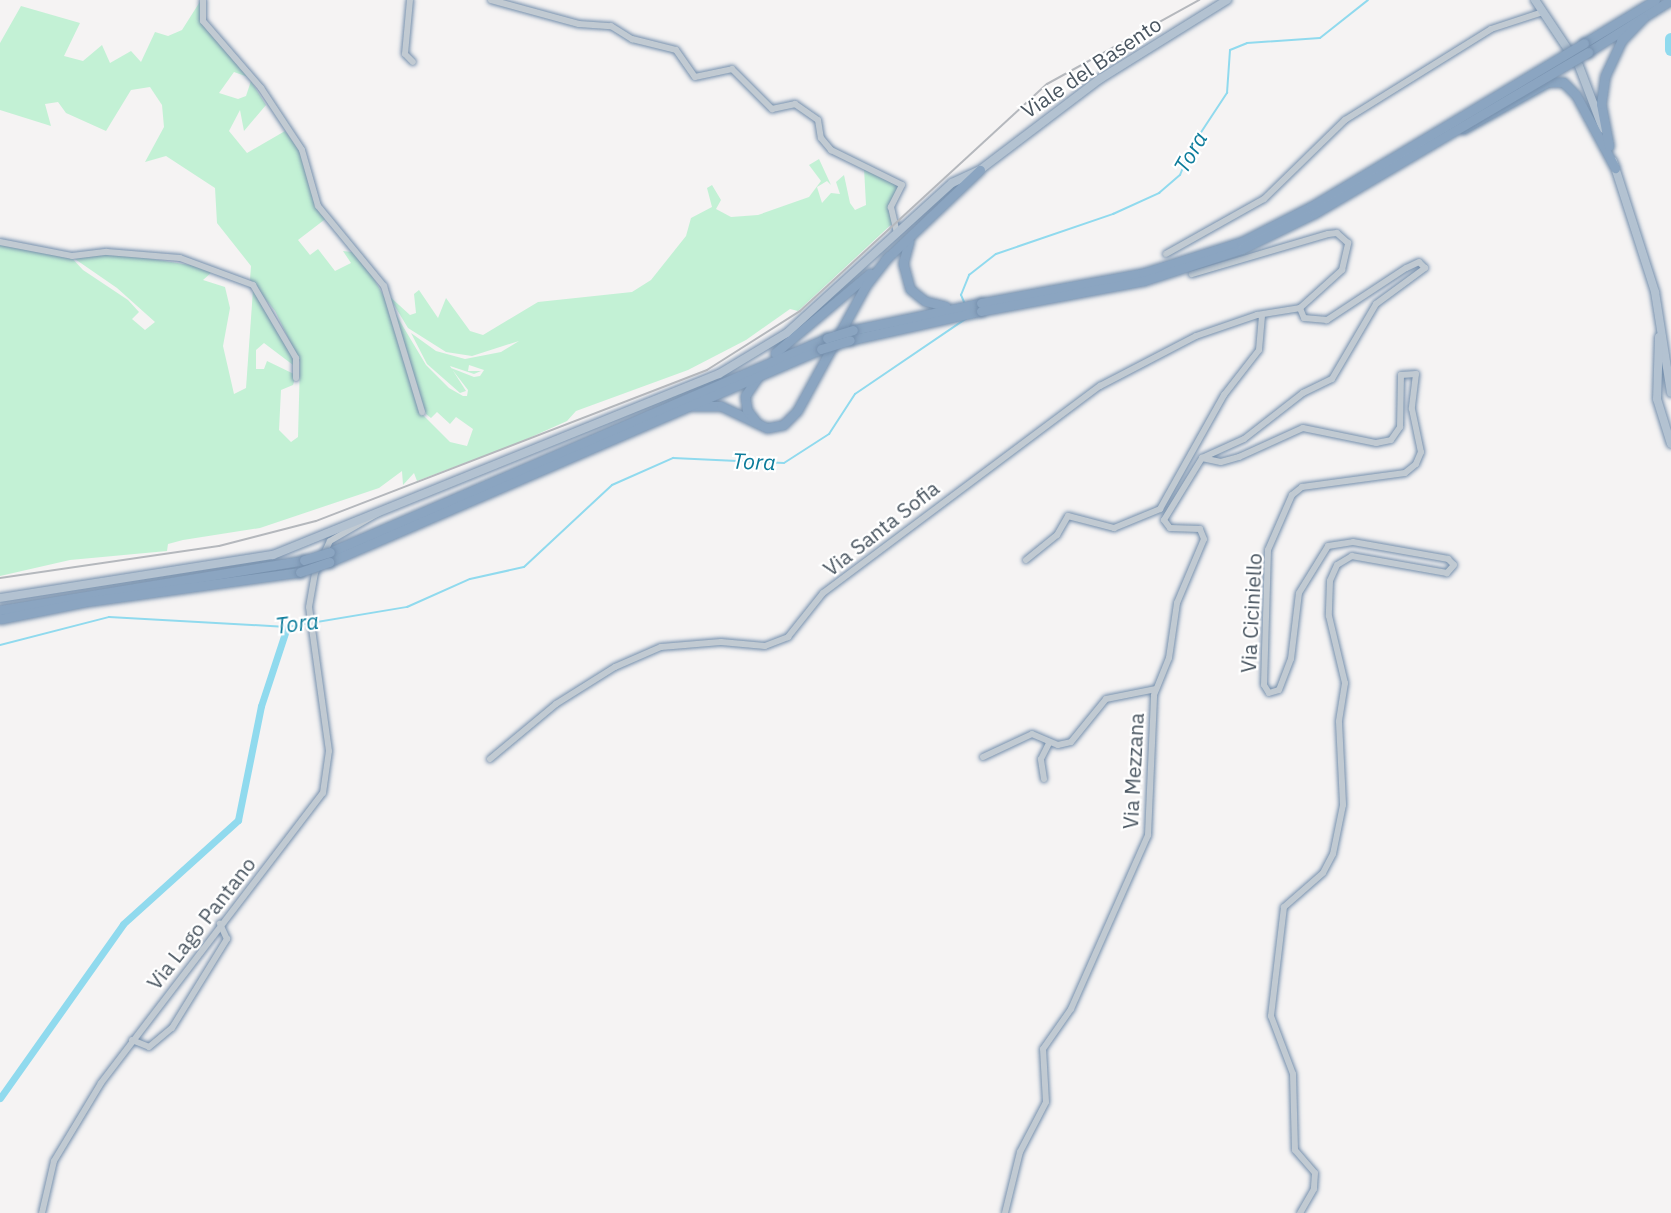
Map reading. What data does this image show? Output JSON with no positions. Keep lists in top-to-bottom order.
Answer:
{
  "streets": {
    "main road": ["Viale del Basento"],
    "street": [
      "Via Santa Sofia",
      "Via Ciciniello",
      "Via Mezzana",
      "Via Lago Pantano"
    ]
  },
  "crossings": [
    ["Viale del Basento", "Via Lago Pantano"],
    ["Via Ciciniello", "Via Mezzana"]
  ],
  "water": ["Tora"]
}
